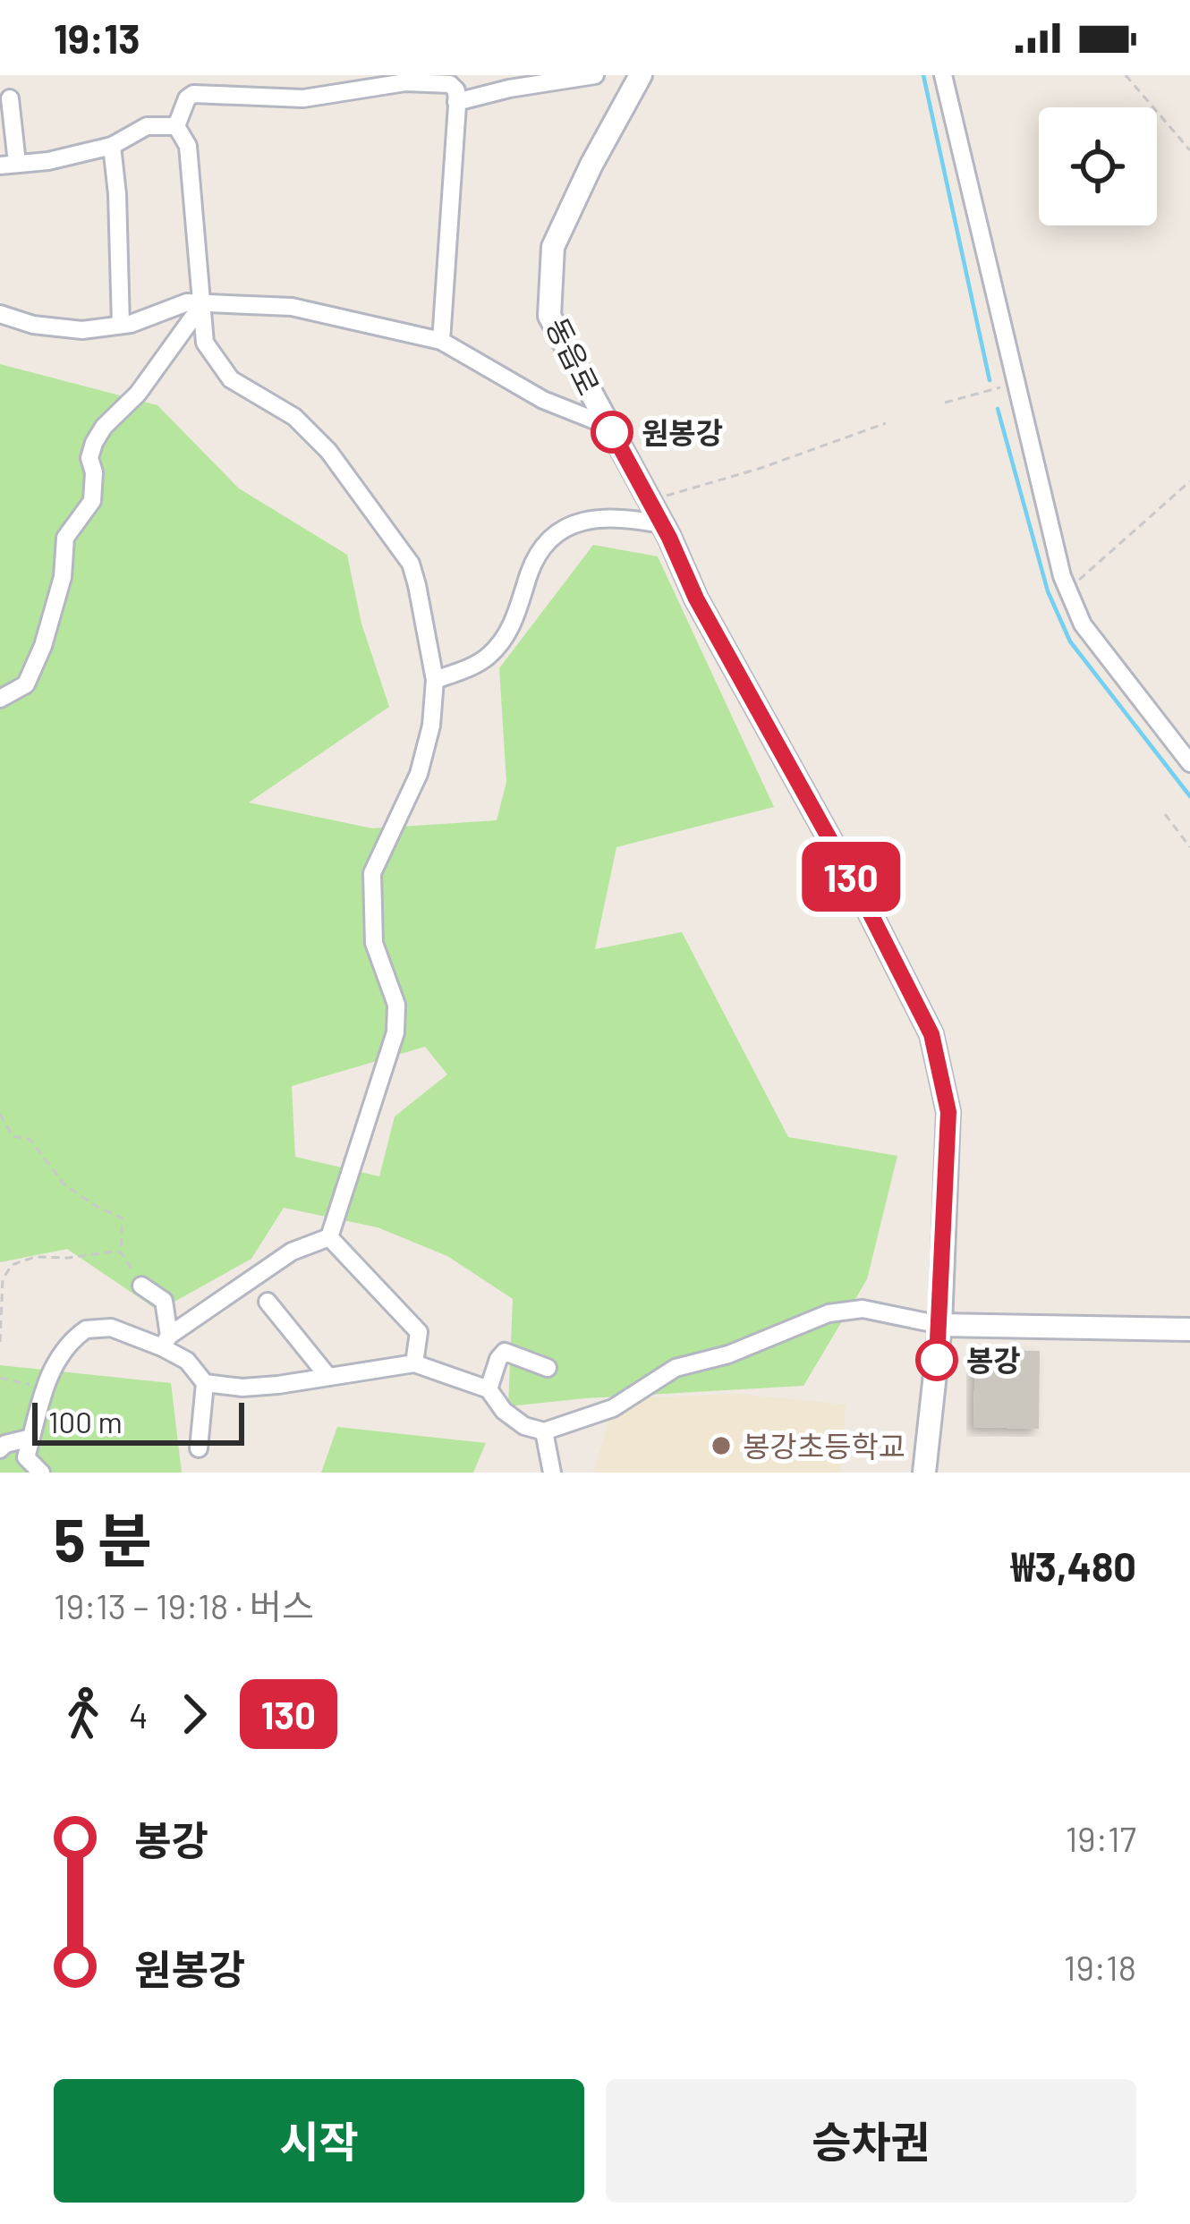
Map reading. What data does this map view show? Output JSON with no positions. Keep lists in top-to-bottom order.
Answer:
{
  "streets": {
    "main road": ["동읍로"]
  },
  "places": ["원봉강", "봉강", "봉강초등학교"],
  "lines": ["bus line 130"],
  "scale_bar": "100 m",
  "page": {
    "status": "19:13",
    "on_map": "130",
    "scale": "100 m",
    "heading": ["5 분", "19:13 – 19:18 · 버스", "₩3,480"],
    "legs": ["4", "130"],
    "list": [
      {
        "name": "봉강",
        "value": "19:17"
      },
      {
        "name": "원봉강",
        "value": "19:18"
      }
    ],
    "buttons": ["시작", "승차권"]
  }
}
